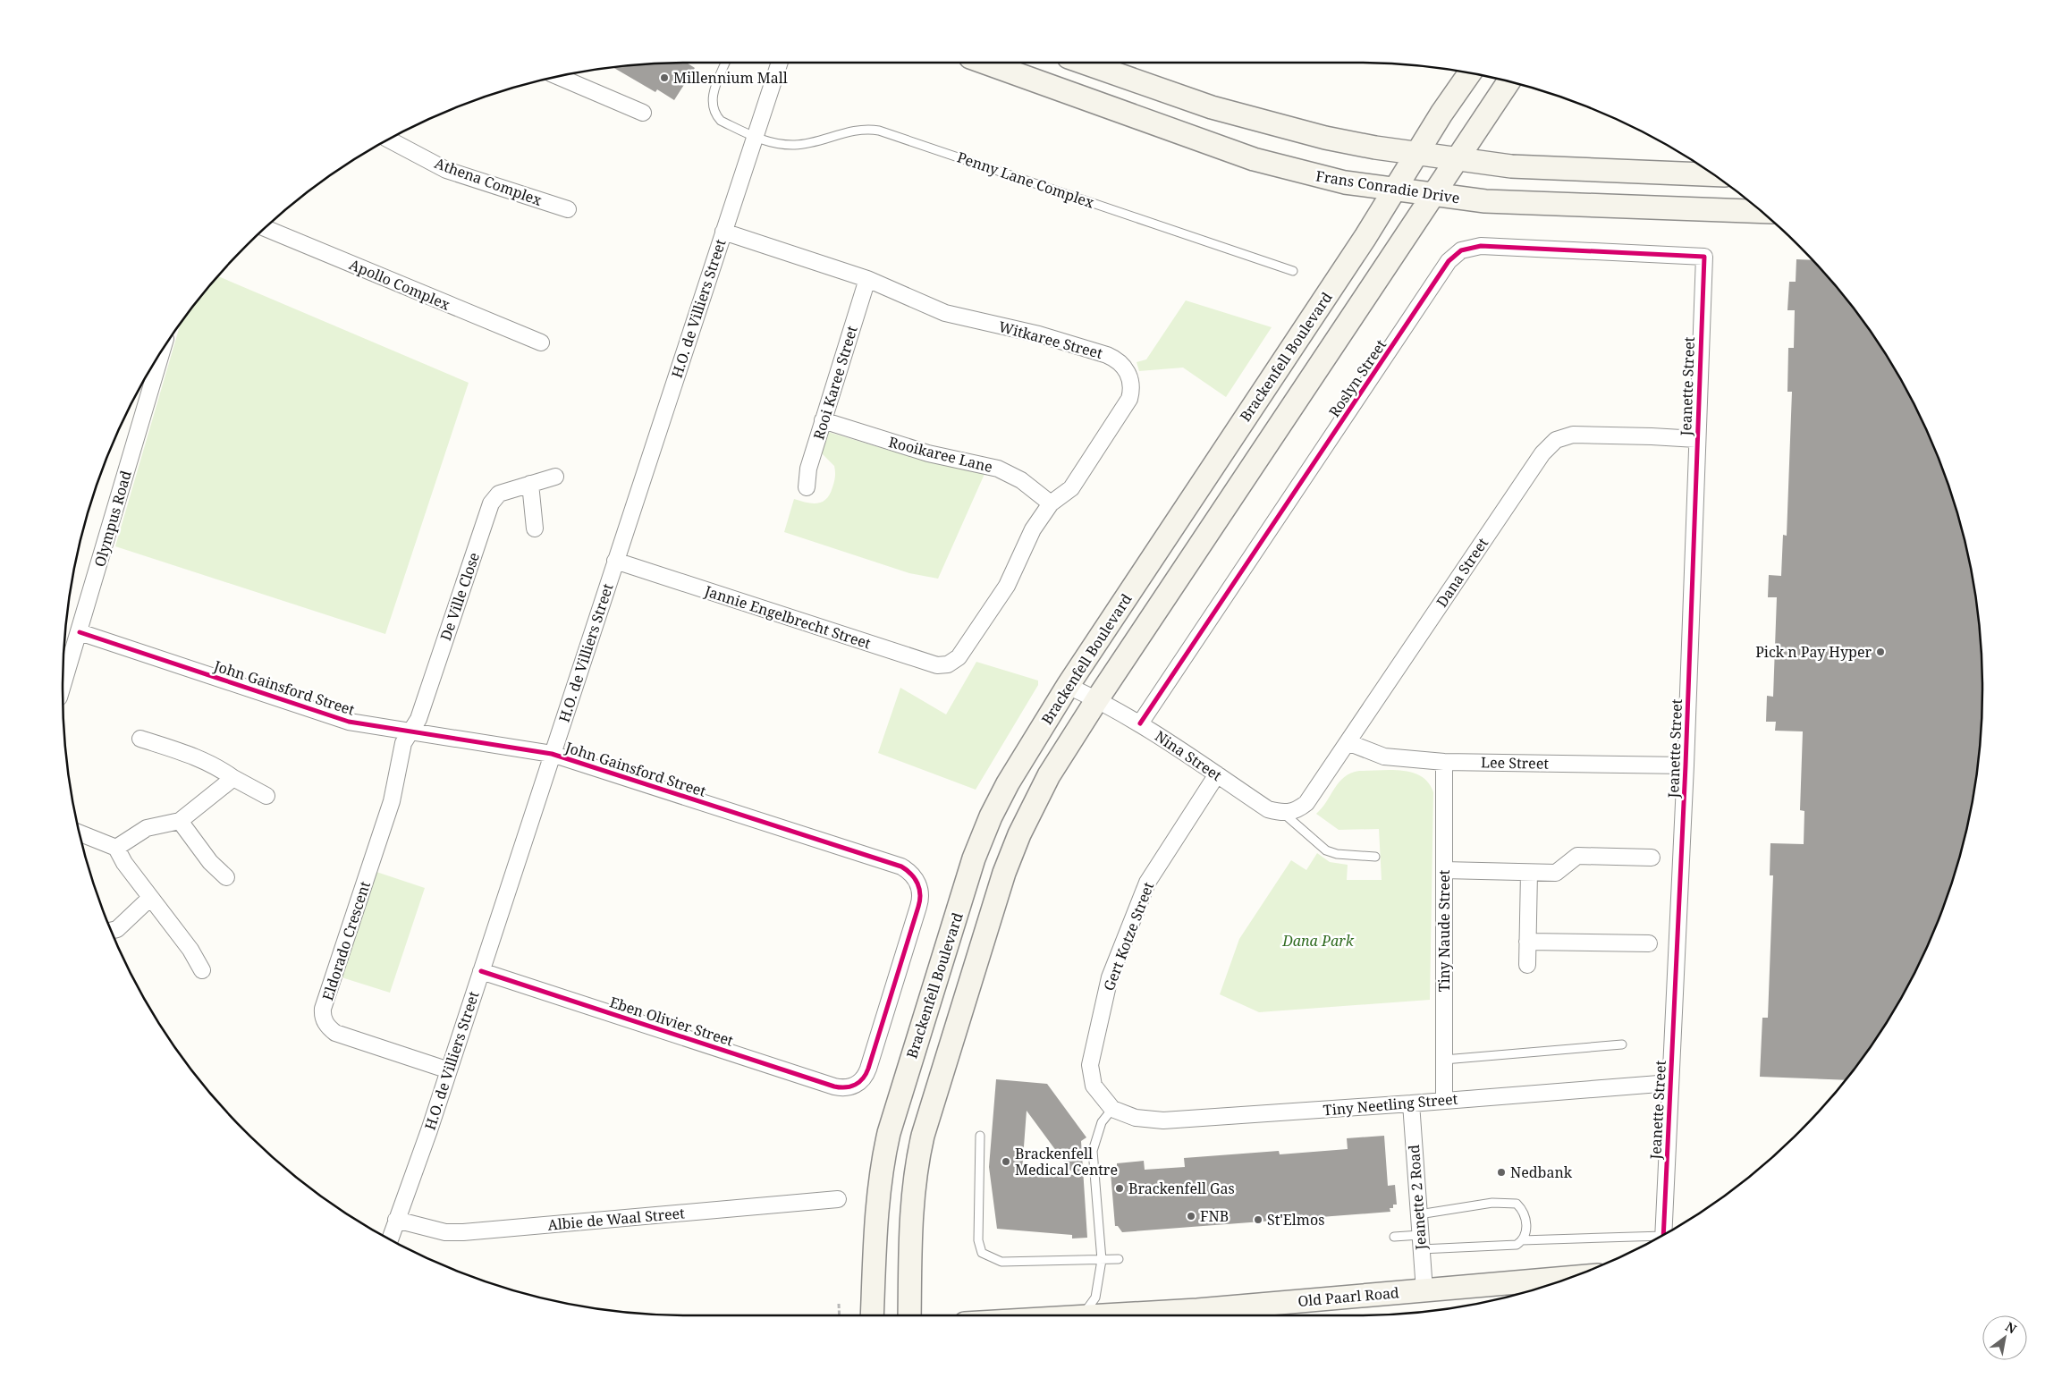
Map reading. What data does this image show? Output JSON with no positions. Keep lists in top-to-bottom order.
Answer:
{
  "streets": {
    "street": [
      "Athena Complex",
      "Frans Conradie Drive",
      "Apollo Complex",
      "H.O. de Villiers Street",
      "Witkaree Street",
      "Brackenfell Boulevard",
      "Roslyn Street",
      "Rooi Karee Street",
      "Jeanette Street",
      "Rooikaree Lane",
      "Olympus Road",
      "Dana Street",
      "De Ville Close",
      "Jannie Engelbrecht Street",
      "John Gainsford Street",
      "Nina Street",
      "Lee Street",
      "Tiny Naude Street",
      "Gert Kotze Street",
      "Eldorado Crescent",
      "Eben Olivier Street",
      "Tiny Neetling Street",
      "Jeanette 2 Road",
      "Albie de Waal Street",
      "Old Paarl Road"
    ],
    "lane": ["Penny Lane Complex"]
  },
  "crossings": [
    ["Penny Lane Complex", "H.O. de Villiers Street"],
    ["Frans Conradie Drive", "Brackenfell Boulevard"],
    ["H.O. de Villiers Street", "Witkaree Street"],
    ["H.O. de Villiers Street", "Jannie Engelbrecht Street"],
    ["H.O. de Villiers Street", "John Gainsford Street"],
    ["H.O. de Villiers Street", "Eldorado Crescent"],
    ["H.O. de Villiers Street", "Eben Olivier Street"],
    ["H.O. de Villiers Street", "Albie de Waal Street"],
    ["Witkaree Street", "Rooi Karee Street"],
    ["Witkaree Street", "Rooikaree Lane"],
    ["Witkaree Street", "Jannie Engelbrecht Street"],
    ["Brackenfell Boulevard", "Nina Street"],
    ["Roslyn Street", "Jeanette Street"],
    ["Roslyn Street", "Nina Street"],
    ["Rooi Karee Street", "Rooikaree Lane"],
    ["Jeanette Street", "Dana Street"],
    ["Jeanette Street", "Lee Street"],
    ["Jeanette Street", "Tiny Neetling Street"],
    ["Olympus Road", "John Gainsford Street"],
    ["Dana Street", "Nina Street"],
    ["Dana Street", "Lee Street"],
    ["De Ville Close", "John Gainsford Street"],
    ["De Ville Close", "Eldorado Crescent"],
    ["John Gainsford Street", "Eldorado Crescent"],
    ["John Gainsford Street", "Eben Olivier Street"],
    ["Nina Street", "Gert Kotze Street"],
    ["Lee Street", "Tiny Naude Street"],
    ["Tiny Naude Street", "Tiny Neetling Street"],
    ["Gert Kotze Street", "Tiny Neetling Street"],
    ["Tiny Neetling Street", "Jeanette 2 Road"],
    ["Jeanette 2 Road", "Old Paarl Road"]
  ],
  "parks": ["Dana Park"],
  "places": [
    "Millennium Mall",
    "Pick n Pay Hyper",
    "Brackenfell Medical Centre",
    "Nedbank",
    "Brackenfell Gas",
    "FNB",
    "St'Elmos"
  ],
  "north": "top right"
}
